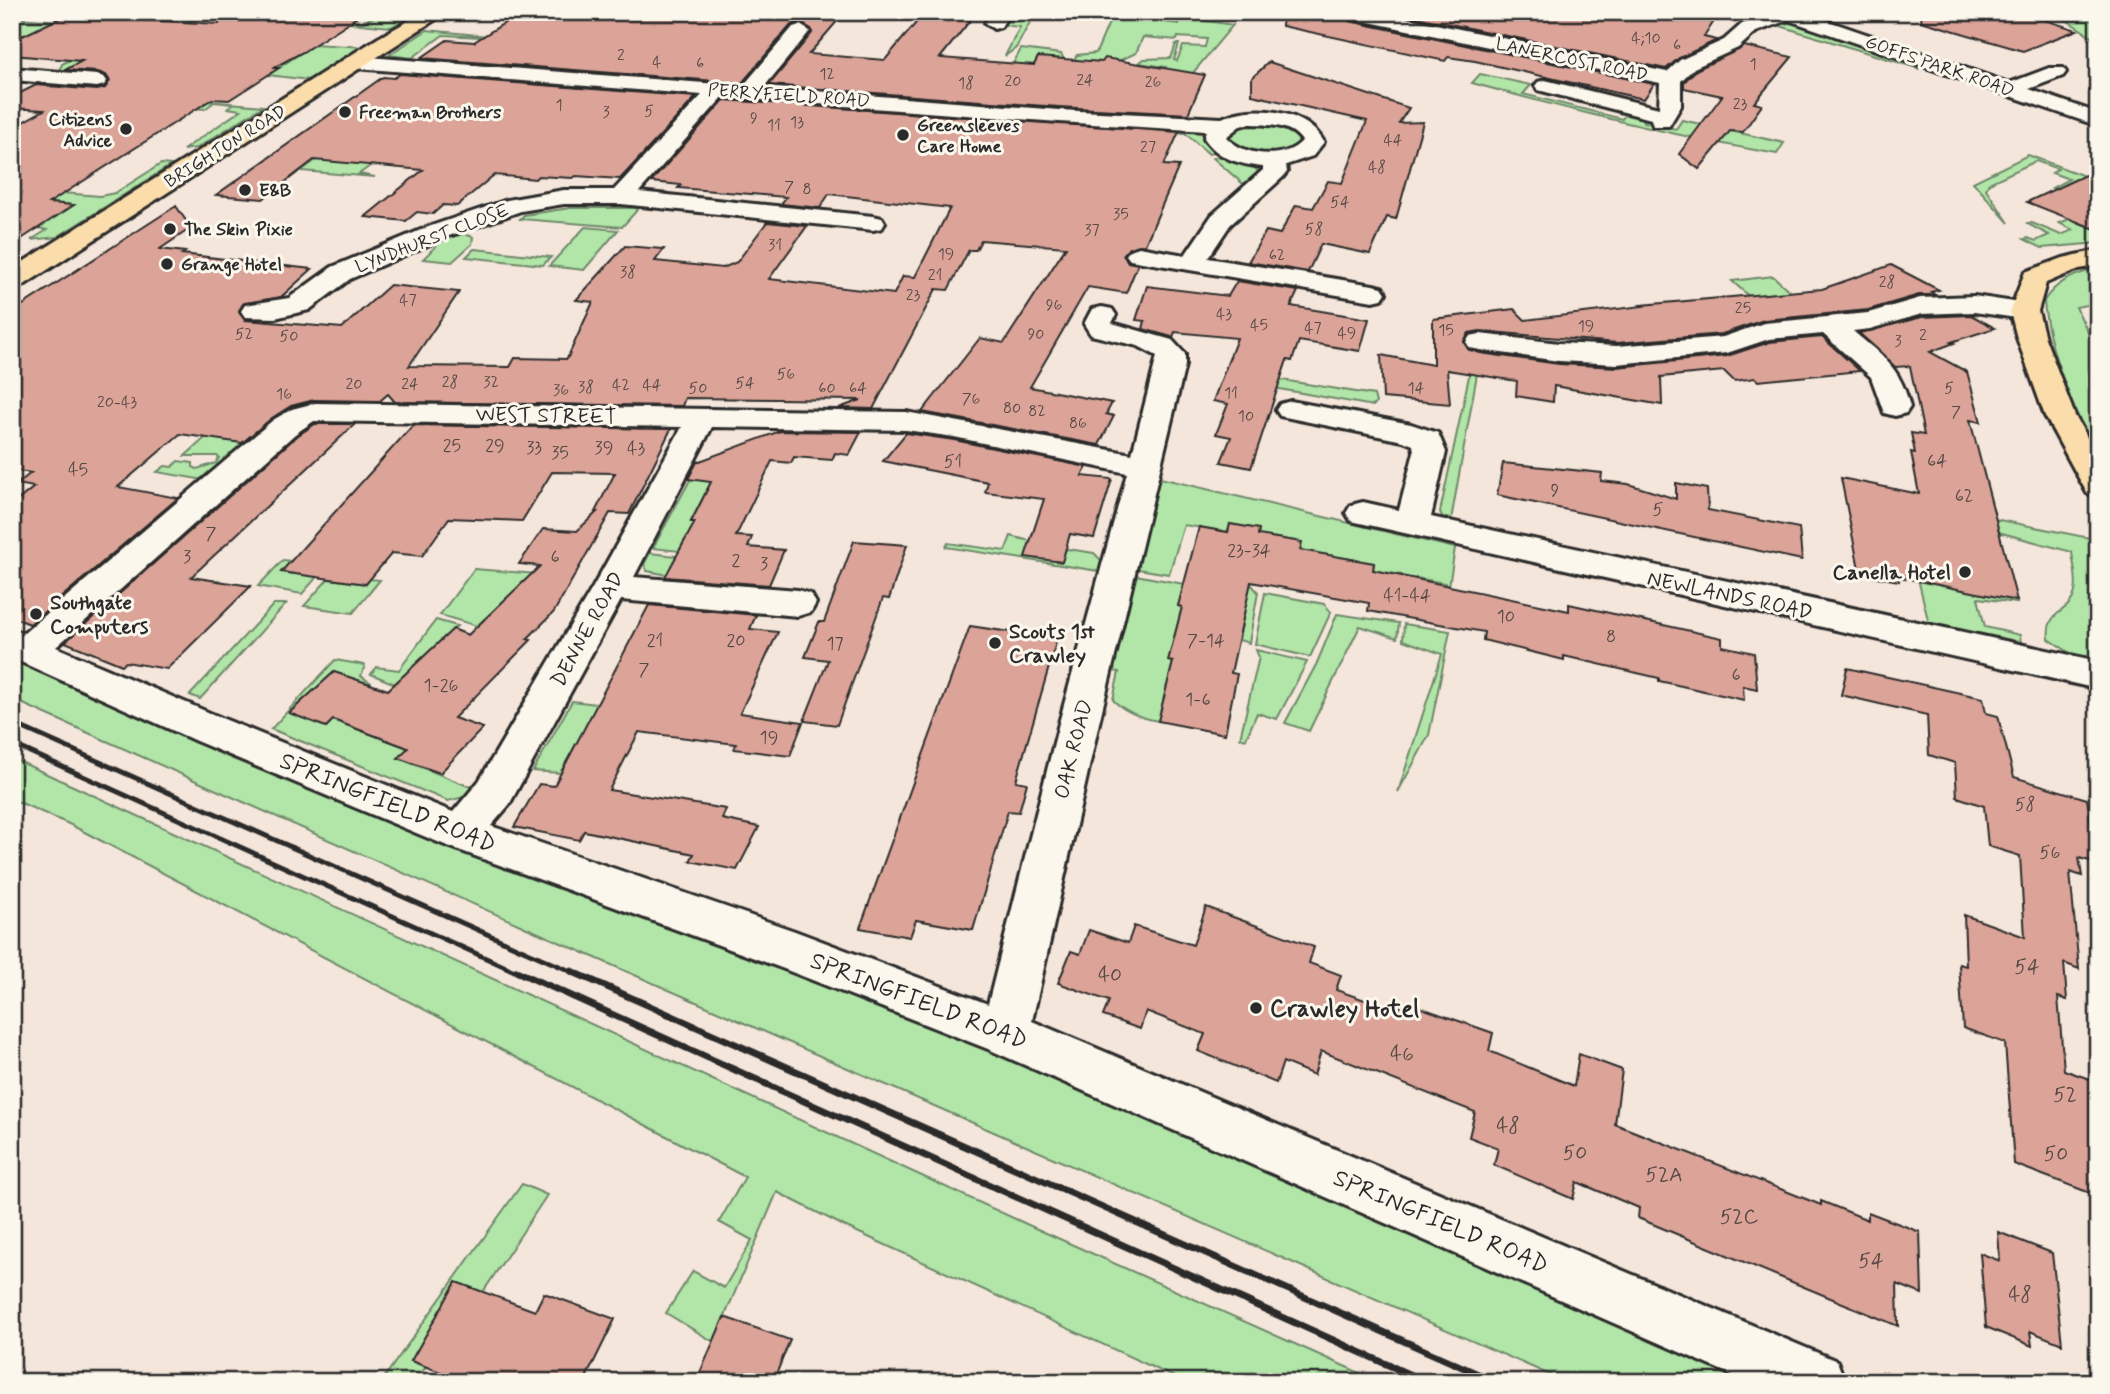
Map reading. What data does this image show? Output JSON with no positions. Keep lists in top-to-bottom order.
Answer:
{
  "streets": {
    "main road": ["BRIGHTON ROAD"],
    "street": [
      "LANERCOST ROAD",
      "GOFFS PARK ROAD",
      "PERRYFIELD ROAD",
      "LYNDHURST CLOSE",
      "WEST STREET",
      "NEWLANDS ROAD",
      "DENNE ROAD",
      "OAK ROAD",
      "SPRINGFIELD ROAD"
    ]
  },
  "crossings": [
    ["PERRYFIELD ROAD", "BRIGHTON ROAD"],
    ["WEST STREET", "DENNE ROAD"],
    ["WEST STREET", "OAK ROAD"],
    ["WEST STREET", "SPRINGFIELD ROAD"],
    ["DENNE ROAD", "SPRINGFIELD ROAD"],
    ["OAK ROAD", "SPRINGFIELD ROAD"]
  ],
  "places": [
    "Freeman Brothers",
    "Citizens Advice",
    "Greensleeves Care Home",
    "E&B",
    "The Skin Pixie",
    "Grange Hotel",
    "Canella Hotel",
    "Southgate Computers",
    "Scouts 1st Crawley",
    "Crawley Hotel"
  ],
  "house_numbers": [
    "4;10",
    "6",
    "2",
    "4",
    "6",
    "1",
    "12",
    "24",
    "20",
    "26",
    "18",
    "23",
    "1",
    "5",
    "3",
    "9",
    "13",
    "11",
    "44",
    "27",
    "48",
    "7",
    "8",
    "54",
    "35",
    "58",
    "37",
    "31",
    "19",
    "62",
    "38",
    "21",
    "28",
    "23",
    "47",
    "96",
    "25",
    "43",
    "45",
    "19",
    "47",
    "15",
    "49",
    "52",
    "90",
    "2",
    "50",
    "3",
    "56",
    "28",
    "32",
    "54",
    "20",
    "24",
    "42",
    "44",
    "38",
    "50",
    "60",
    "64",
    "14",
    "5",
    "36",
    "11",
    "16",
    "76",
    "20-43",
    "80",
    "82",
    "7",
    "10",
    "86",
    "25",
    "29",
    "33",
    "39",
    "43",
    "35",
    "64",
    "51",
    "45",
    "9",
    "62",
    "5",
    "7",
    "23-34",
    "3",
    "6",
    "2",
    "3",
    "41-44",
    "10",
    "8",
    "21",
    "20",
    "7-14",
    "17",
    "7",
    "6",
    "1-26",
    "1-6",
    "19",
    "58",
    "56",
    "54",
    "40",
    "46",
    "52",
    "48",
    "50",
    "50",
    "52A",
    "52C",
    "54",
    "48"
  ]
}
